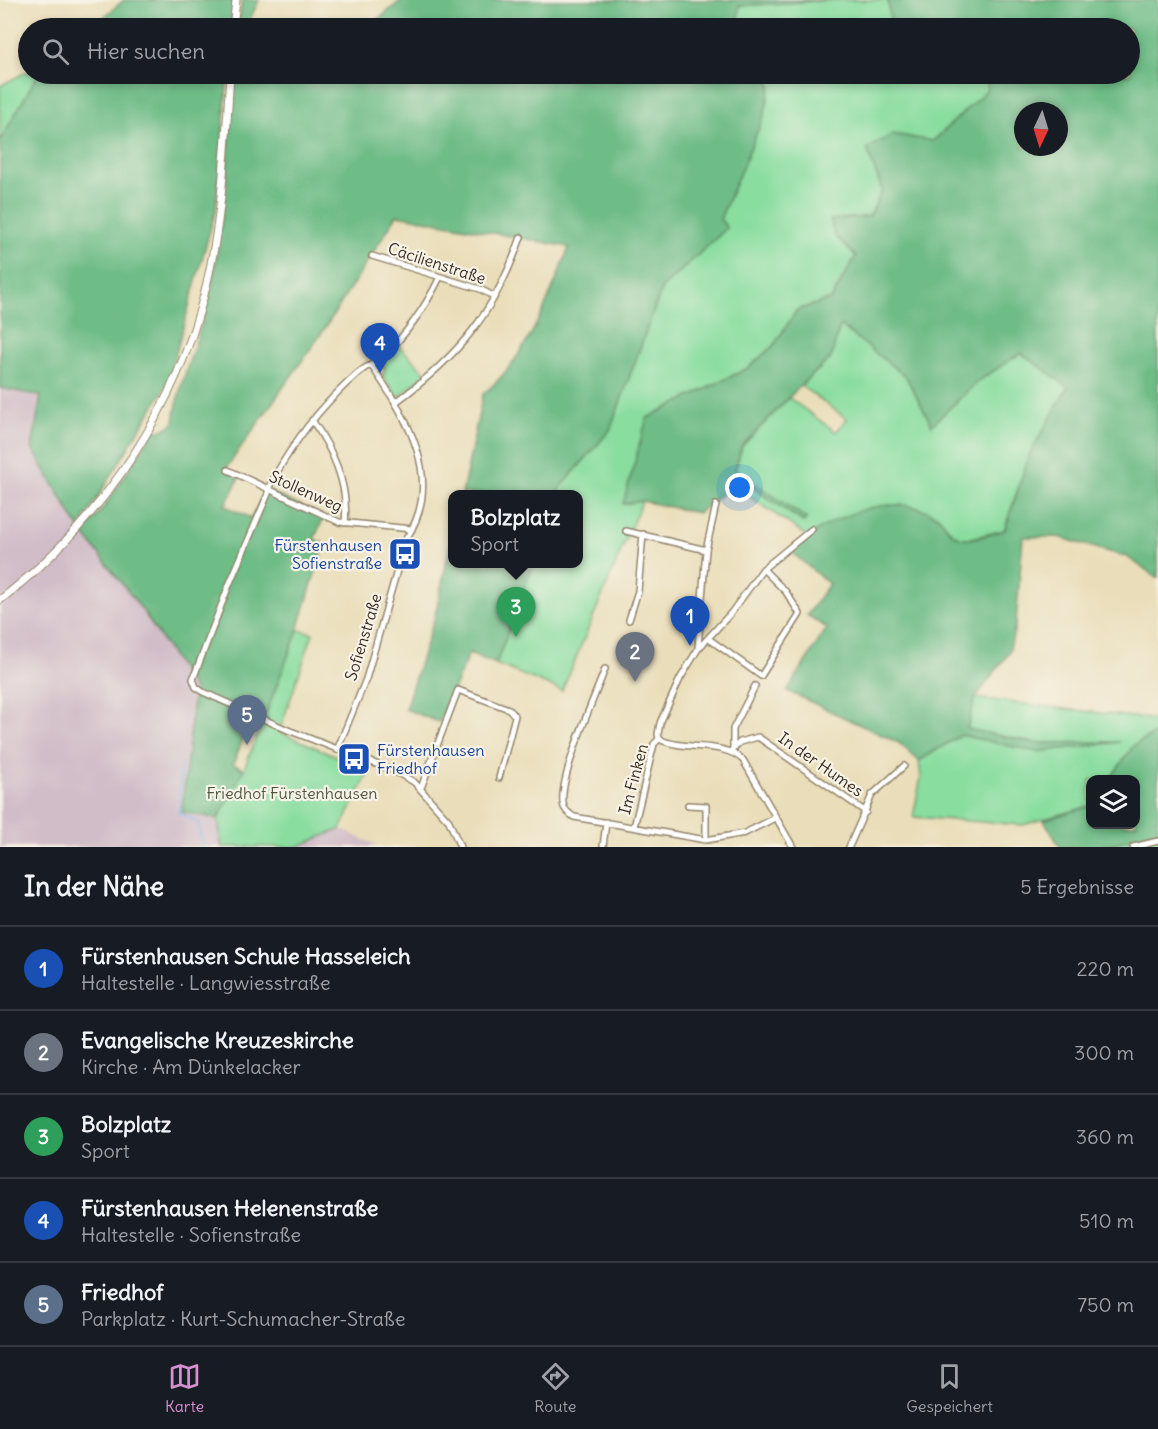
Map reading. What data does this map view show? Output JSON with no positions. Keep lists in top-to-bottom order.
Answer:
{
  "streets": {
    "street": [
      "Cäcilienstraße",
      "Stollenweg",
      "Sofienstraße",
      "In der Humes",
      "Im Finken"
    ]
  },
  "crossings": [
    ["Stollenweg", "Sofienstraße"]
  ],
  "parks": ["Friedhof Fürstenhausen"],
  "places": {
    "bus stop": ["Fürstenhausen Sofienstraße", "Fürstenhausen Friedhof"]
  },
  "north": "bottom",
  "page": {
    "search": "Hier suchen",
    "pins": [
      "4",
      "3",
      "1",
      "2",
      "5"
    ],
    "popup": ["Bolzplatz", "Sport"],
    "heading": ["In der Nähe", "5 Ergebnisse"],
    "list": [
      {
        "mark": "1",
        "name": "Fürstenhausen Schule Hasseleich",
        "note": "Haltestelle · Langwiesstraße",
        "value": "220 m"
      },
      {
        "mark": "2",
        "name": "Evangelische Kreuzeskirche",
        "note": "Kirche · Am Dünkelacker",
        "value": "300 m"
      },
      {
        "mark": "3",
        "name": "Bolzplatz",
        "note": "Sport",
        "value": "360 m"
      },
      {
        "mark": "4",
        "name": "Fürstenhausen Helenenstraße",
        "note": "Haltestelle · Sofienstraße",
        "value": "510 m"
      },
      {
        "mark": "5",
        "name": "Friedhof",
        "note": "Parkplatz · Kurt-Schumacher-Straße",
        "value": "750 m"
      }
    ],
    "nav": ["Karte", "Route", "Gespeichert"]
  }
}
